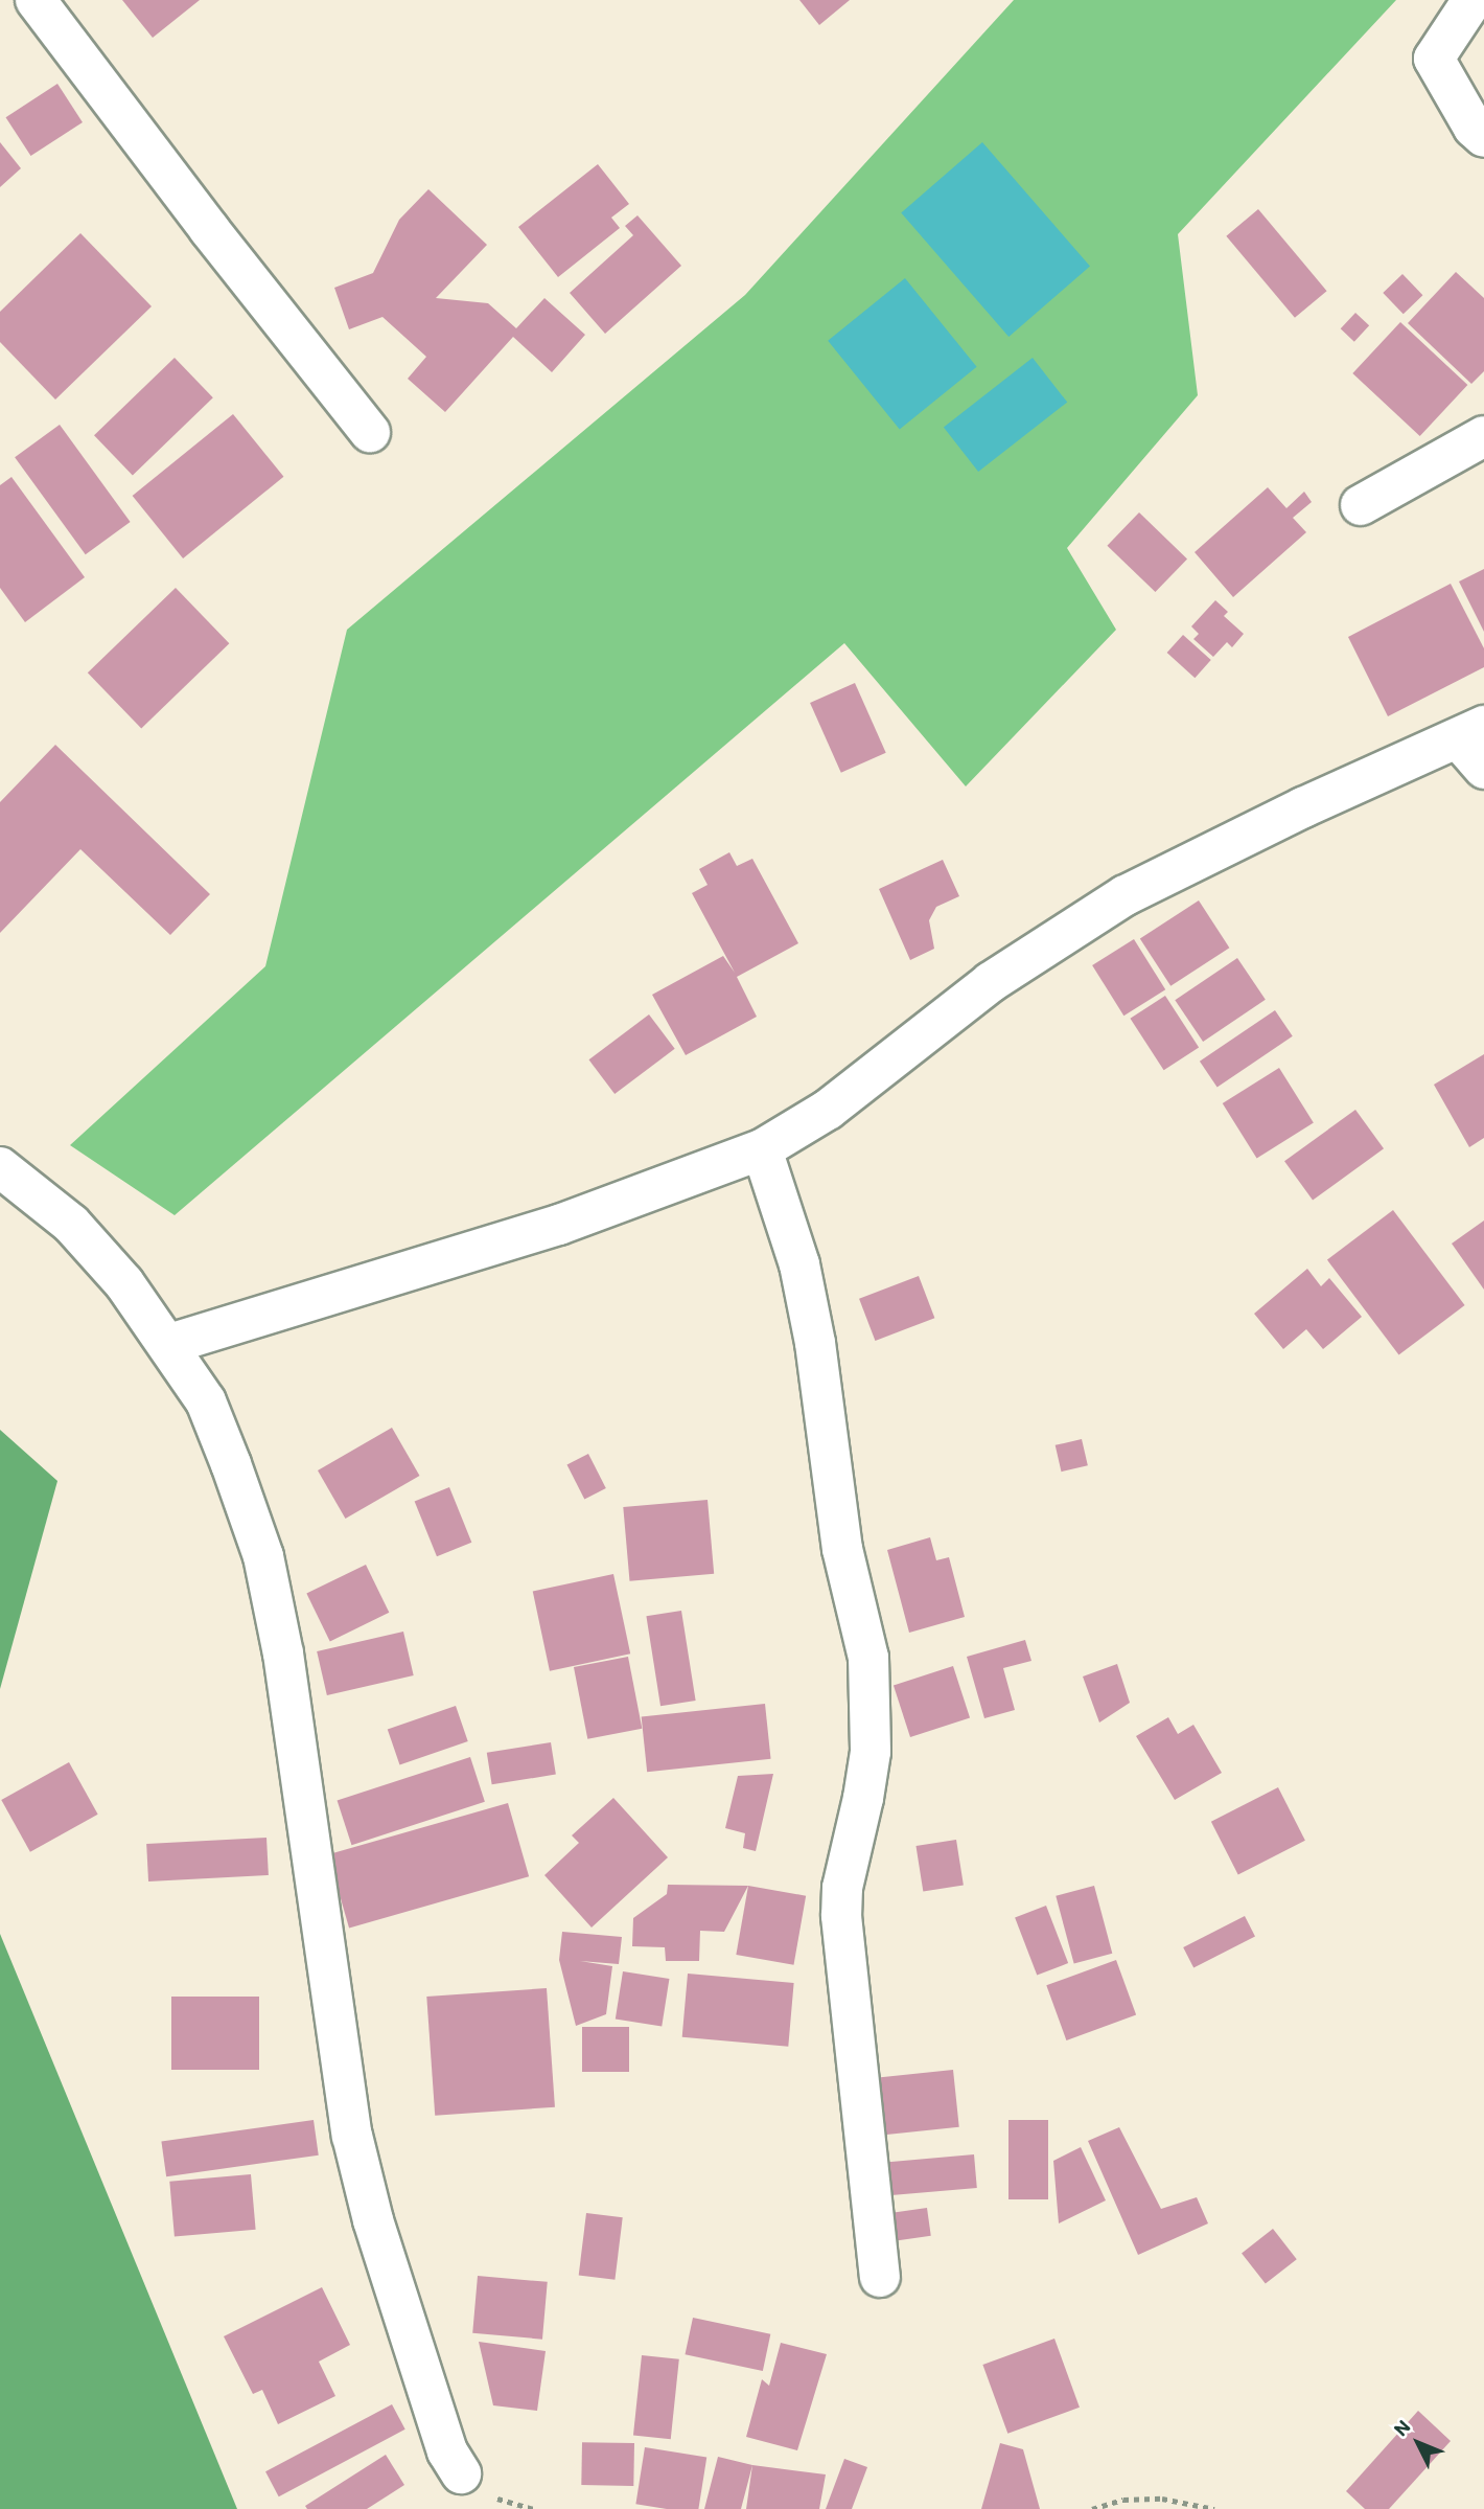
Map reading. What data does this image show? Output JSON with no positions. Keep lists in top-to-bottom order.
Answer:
{
  "north": "top left"
}
